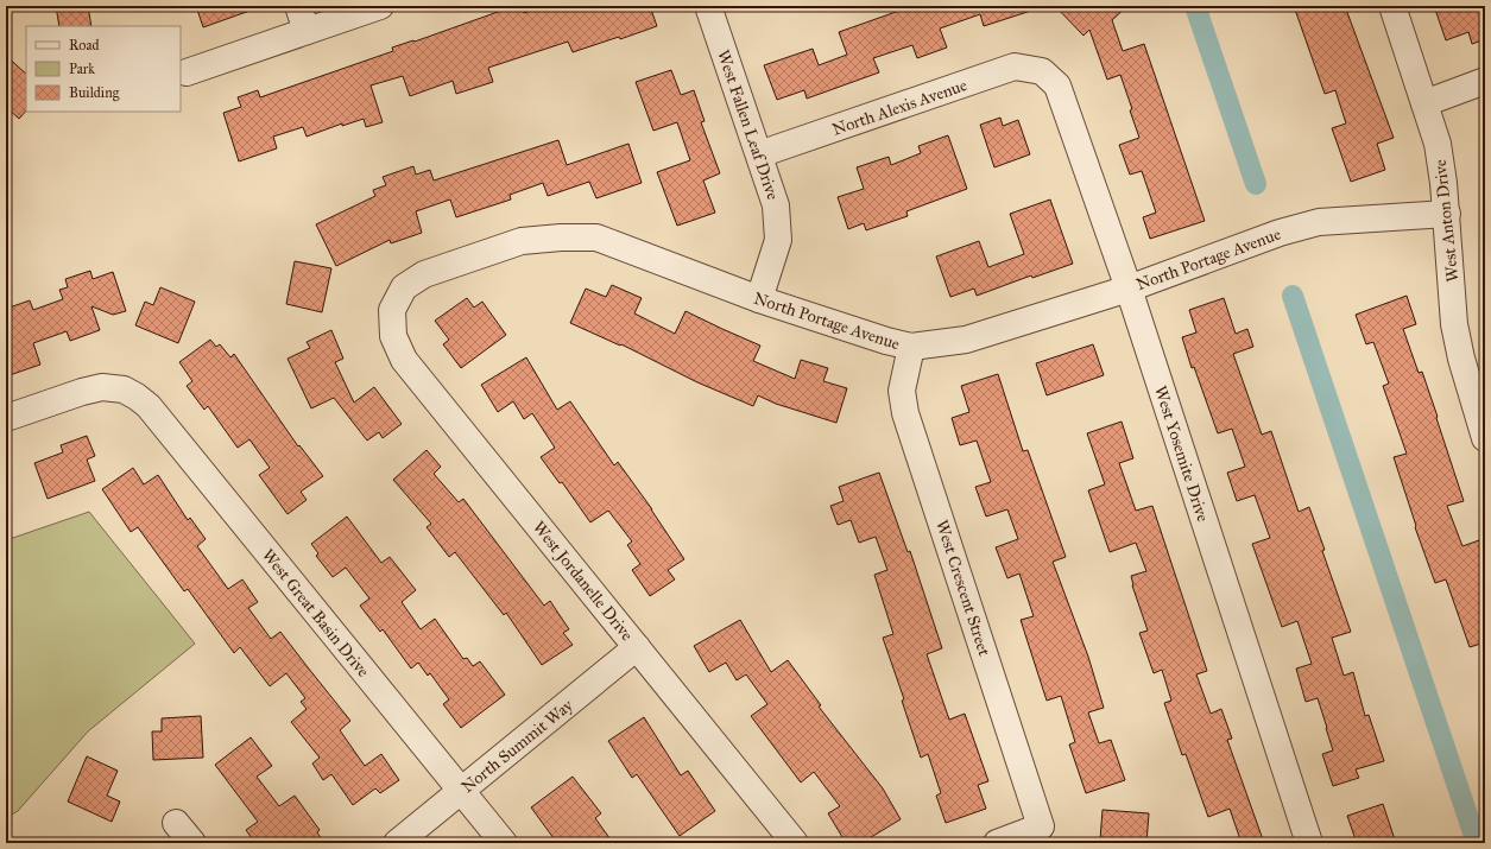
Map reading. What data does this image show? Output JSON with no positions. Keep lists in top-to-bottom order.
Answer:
{
  "streets": {
    "street": [
      "North Alexis Avenue",
      "West Fallen Leaf Drive",
      "West Anton Drive",
      "North Portage Avenue",
      "West Yosemite Drive",
      "West Jordanelle Drive",
      "West Crescent Street",
      "West Great Basin Drive",
      "North Summit Way"
    ]
  },
  "crossings": [
    ["North Alexis Avenue", "West Fallen Leaf Drive"],
    ["North Alexis Avenue", "West Yosemite Drive"],
    ["West Fallen Leaf Drive", "North Portage Avenue"],
    ["West Anton Drive", "North Portage Avenue"],
    ["North Portage Avenue", "West Yosemite Drive"],
    ["North Portage Avenue", "West Jordanelle Drive"],
    ["North Portage Avenue", "West Crescent Street"],
    ["West Jordanelle Drive", "North Summit Way"],
    ["West Great Basin Drive", "North Summit Way"]
  ],
  "legend": ["Road", "Park", "Building"]
}
